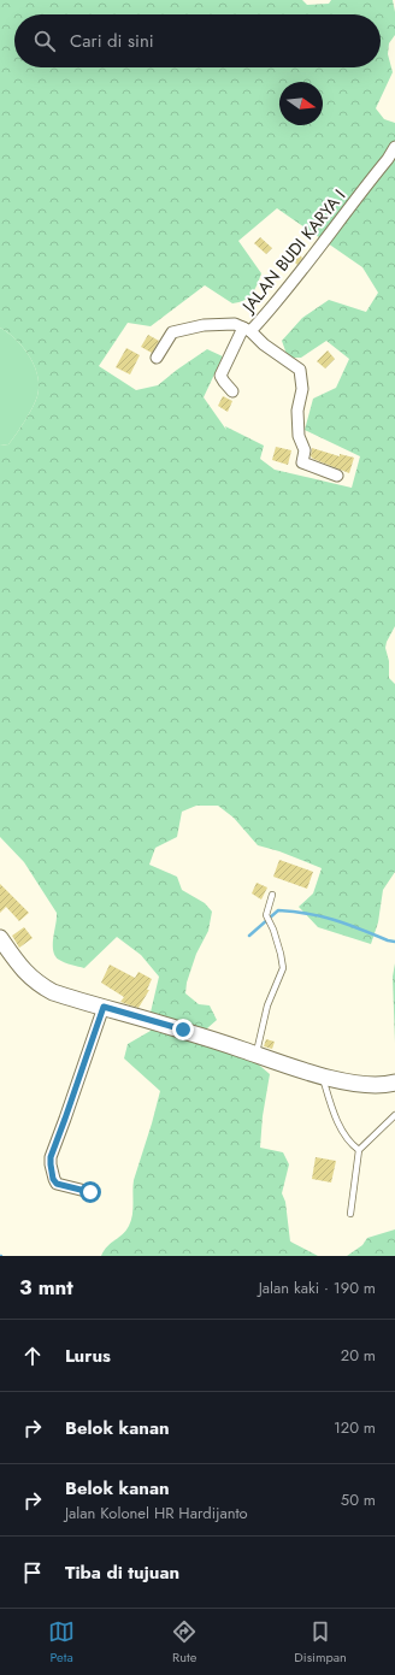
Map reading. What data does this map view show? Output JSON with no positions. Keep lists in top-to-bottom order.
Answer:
{
  "streets": {
    "street": ["JALAN BUDI KARYA I"]
  },
  "north": "right",
  "page": {
    "search": "Cari di sini",
    "heading": ["3 mnt", "Jalan kaki · 190 m"],
    "list": [
      ["Lurus", "20 m"],
      ["Belok kanan", "120 m"],
      ["Belok kanan", "Jalan Kolonel HR Hardijanto", "50 m"],
      "Tiba di tujuan"
    ],
    "nav": ["Peta", "Rute", "Disimpan"]
  }
}
